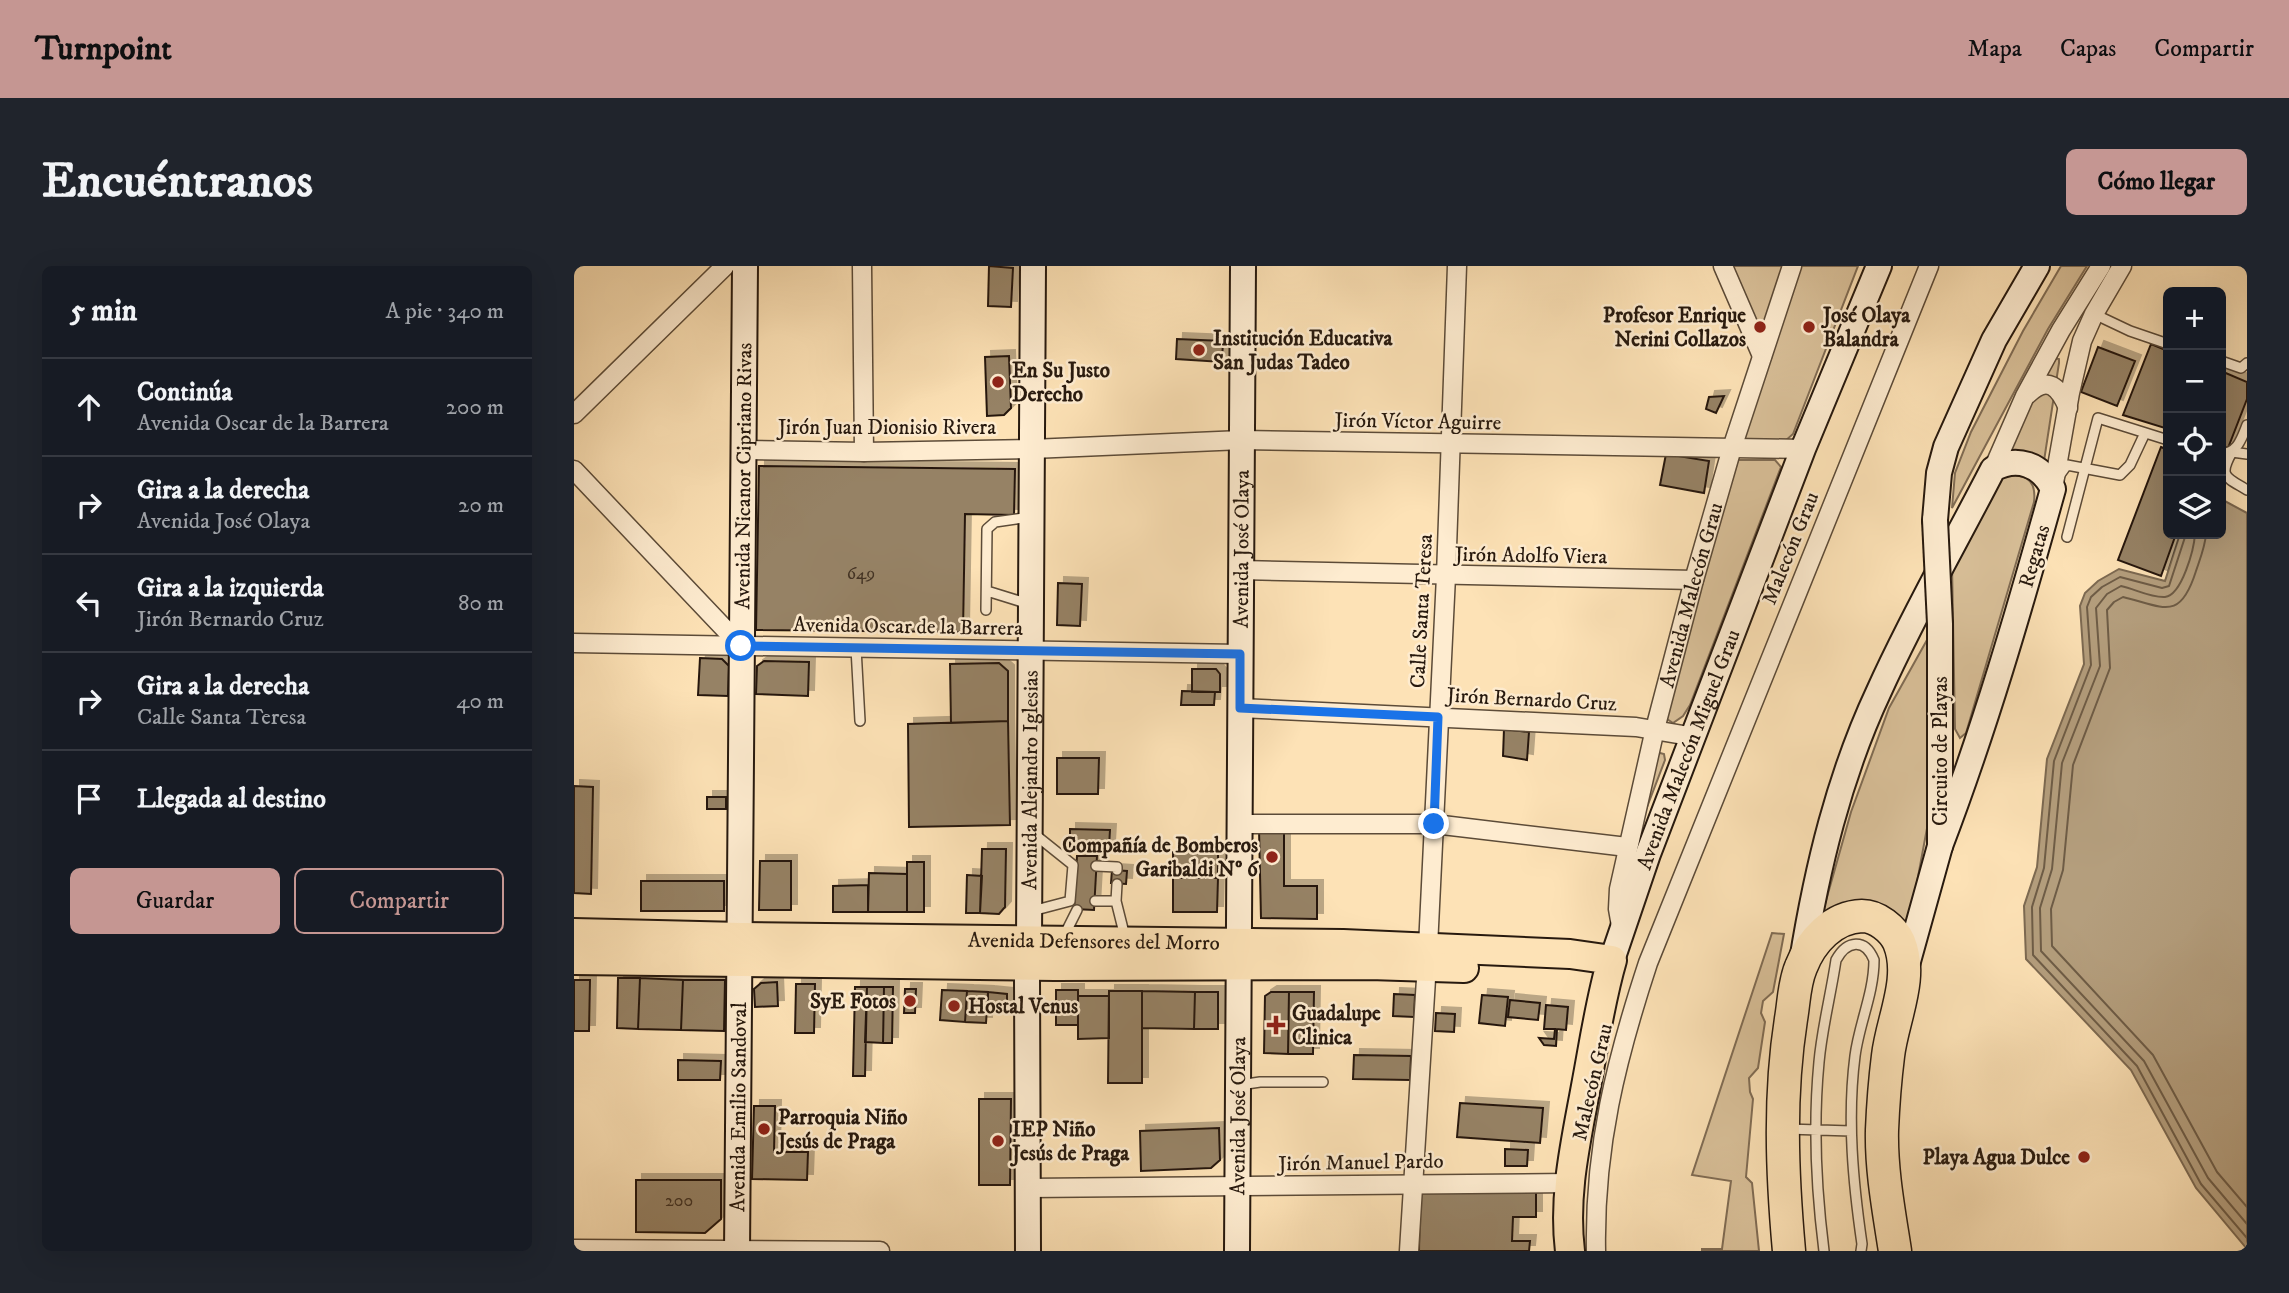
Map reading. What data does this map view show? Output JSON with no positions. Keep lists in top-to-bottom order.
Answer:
{
  "streets": {
    "highway": ["Circuito de Playas"],
    "main road": ["Avenida Malecón Miguel Grau", "Avenida Defensores del Morro"],
    "street": [
      "Jirón Víctor Aguirre",
      "Jirón Juan Dionisio Rivera",
      "Avenida Nicanor Cipriano Rivas",
      "Malecón Grau",
      "Avenida José Olaya",
      "Jirón Adolfo Viera",
      "Regatas",
      "Avenida Malecón Grau",
      "Calle Santa Teresa",
      "Avenida Oscar de la Barrera",
      "Jirón Bernardo Cruz",
      "Avenida Alejandro Iglesias",
      "Avenida Emilio Sandoval",
      "Jirón Manuel Pardo"
    ]
  },
  "crossings": [
    ["Jirón Víctor Aguirre", "Jirón Juan Dionisio Rivera"],
    ["Jirón Víctor Aguirre", "Avenida José Olaya"],
    ["Jirón Víctor Aguirre", "Avenida Malecón Grau"],
    ["Jirón Víctor Aguirre", "Calle Santa Teresa"],
    ["Jirón Víctor Aguirre", "Avenida Malecón Miguel Grau"],
    ["Jirón Víctor Aguirre", "Avenida Alejandro Iglesias"],
    ["Jirón Juan Dionisio Rivera", "Avenida Nicanor Cipriano Rivas"],
    ["Jirón Juan Dionisio Rivera", "Avenida Alejandro Iglesias"],
    ["Avenida Nicanor Cipriano Rivas", "Avenida Oscar de la Barrera"],
    ["Avenida Nicanor Cipriano Rivas", "Avenida Defensores del Morro"],
    ["Avenida Nicanor Cipriano Rivas", "Avenida Emilio Sandoval"],
    ["Avenida José Olaya", "Jirón Adolfo Viera"],
    ["Avenida José Olaya", "Avenida Oscar de la Barrera"],
    ["Avenida José Olaya", "Jirón Bernardo Cruz"],
    ["Avenida José Olaya", "Avenida Defensores del Morro"],
    ["Avenida José Olaya", "Jirón Manuel Pardo"],
    ["Jirón Adolfo Viera", "Avenida Malecón Grau"],
    ["Jirón Adolfo Viera", "Calle Santa Teresa"],
    ["Regatas", "Circuito de Playas"],
    ["Avenida Malecón Grau", "Jirón Bernardo Cruz"],
    ["Avenida Malecón Grau", "Avenida Malecón Miguel Grau"],
    ["Calle Santa Teresa", "Jirón Bernardo Cruz"],
    ["Calle Santa Teresa", "Avenida Defensores del Morro"],
    ["Calle Santa Teresa", "Jirón Manuel Pardo"],
    ["Avenida Oscar de la Barrera", "Avenida Alejandro Iglesias"],
    ["Jirón Bernardo Cruz", "Avenida Malecón Miguel Grau"],
    ["Avenida Malecón Miguel Grau", "Avenida Defensores del Morro"],
    ["Avenida Malecón Miguel Grau", "Jirón Manuel Pardo"],
    ["Avenida Alejandro Iglesias", "Avenida Defensores del Morro"],
    ["Avenida Alejandro Iglesias", "Jirón Manuel Pardo"],
    ["Avenida Defensores del Morro", "Avenida Emilio Sandoval"]
  ],
  "places": {
    "other": [
      "Profesor Enrique Nerini Collazos",
      "José Olaya Balandra",
      "Institución Educativa San Judas Tadeo",
      "En Su Justo Derecho",
      "Compañía de Bomberos Garibaldi Nº 6",
      "SyE Fotos",
      "Hostal Venus",
      "Parroquia Niño Jesús de Praga",
      "IEP Niño Jesús de Praga",
      "Playa Agua Dulce"
    ],
    "health": ["Guadalupe Clinica"]
  },
  "house_numbers": ["649", "200"],
  "page": {
    "header": "Turnpoint",
    "nav": ["Mapa", "Capas", "Compartir"],
    "buttons": [
      "Cómo llegar",
      ["Guardar", "Compartir"]
    ],
    "title": "Encuéntranos",
    "heading": ["5 min", "A pie · 340 m"],
    "map_buttons": ["+", "−"],
    "list": [
      ["Continúa", "Avenida Oscar de la Barrera", "200 m"],
      ["Gira a la derecha", "Avenida José Olaya", "20 m"],
      ["Gira a la izquierda", "Jirón Bernardo Cruz", "80 m"],
      ["Gira a la derecha", "Calle Santa Teresa", "40 m"],
      "Llegada al destino"
    ]
  }
}
